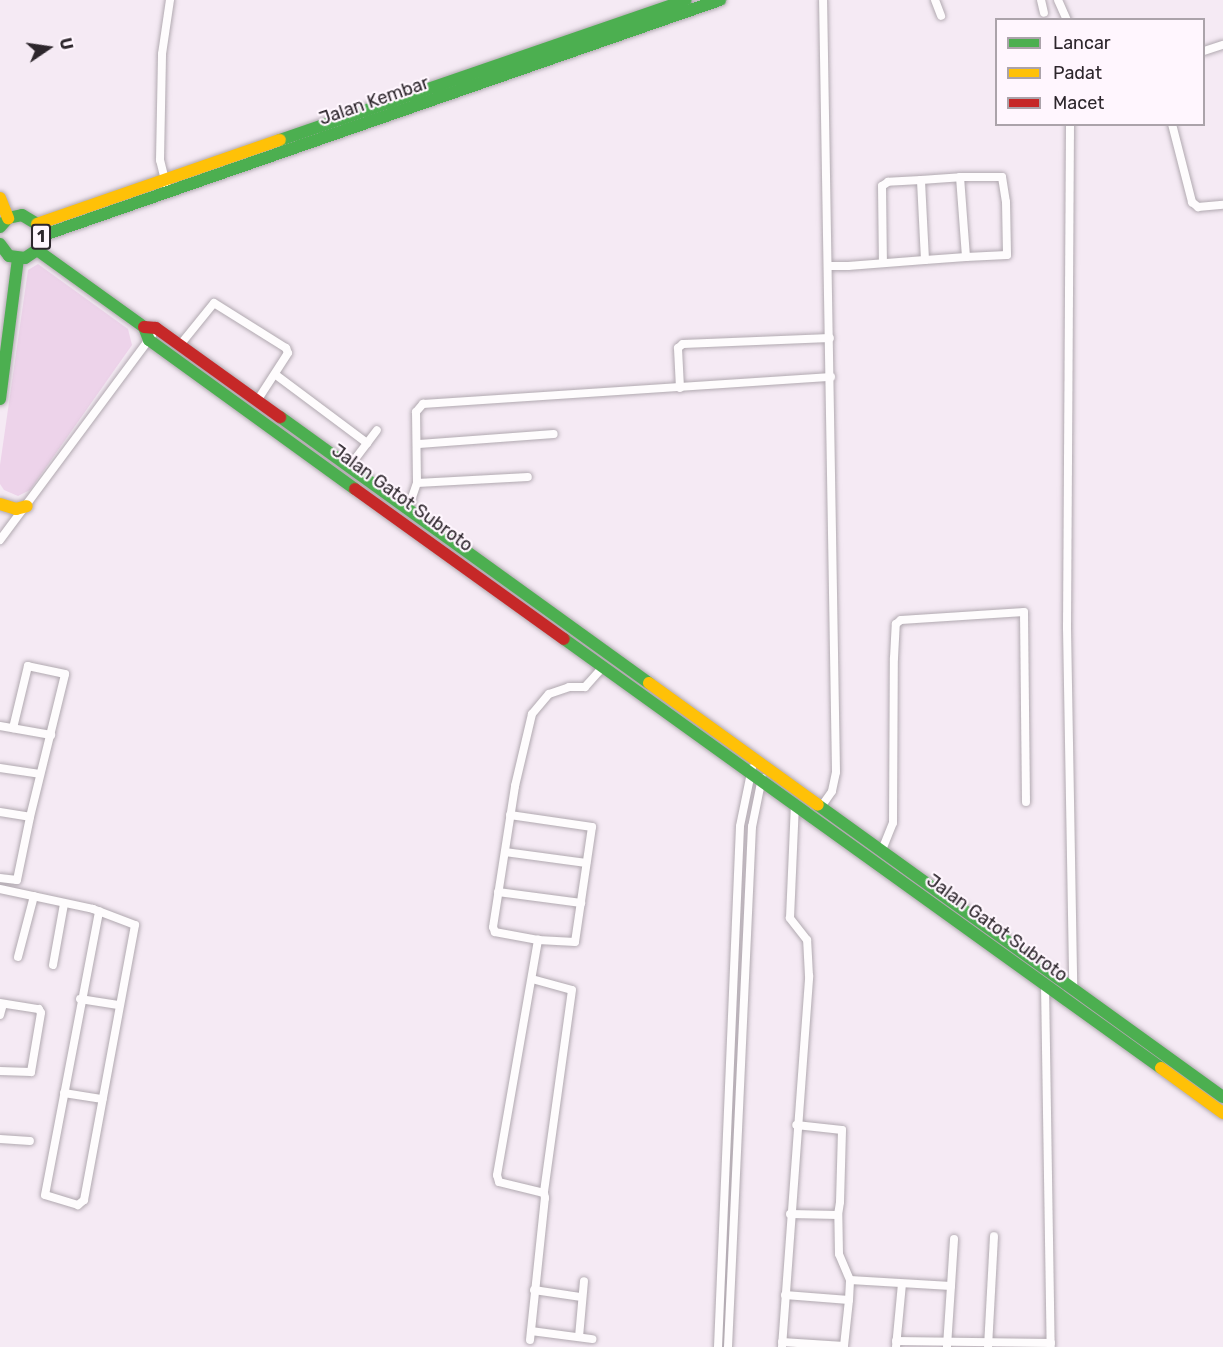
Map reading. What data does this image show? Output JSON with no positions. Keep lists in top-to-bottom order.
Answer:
{
  "streets": {
    "main road": ["Jalan Kembar", "1", "Jalan Gatot Subroto"]
  },
  "crossings": [
    ["Jalan Kembar", "1"],
    ["1", "Jalan Gatot Subroto"]
  ],
  "legend": ["Lancar", "Padat", "Macet"],
  "north": "right"
}
